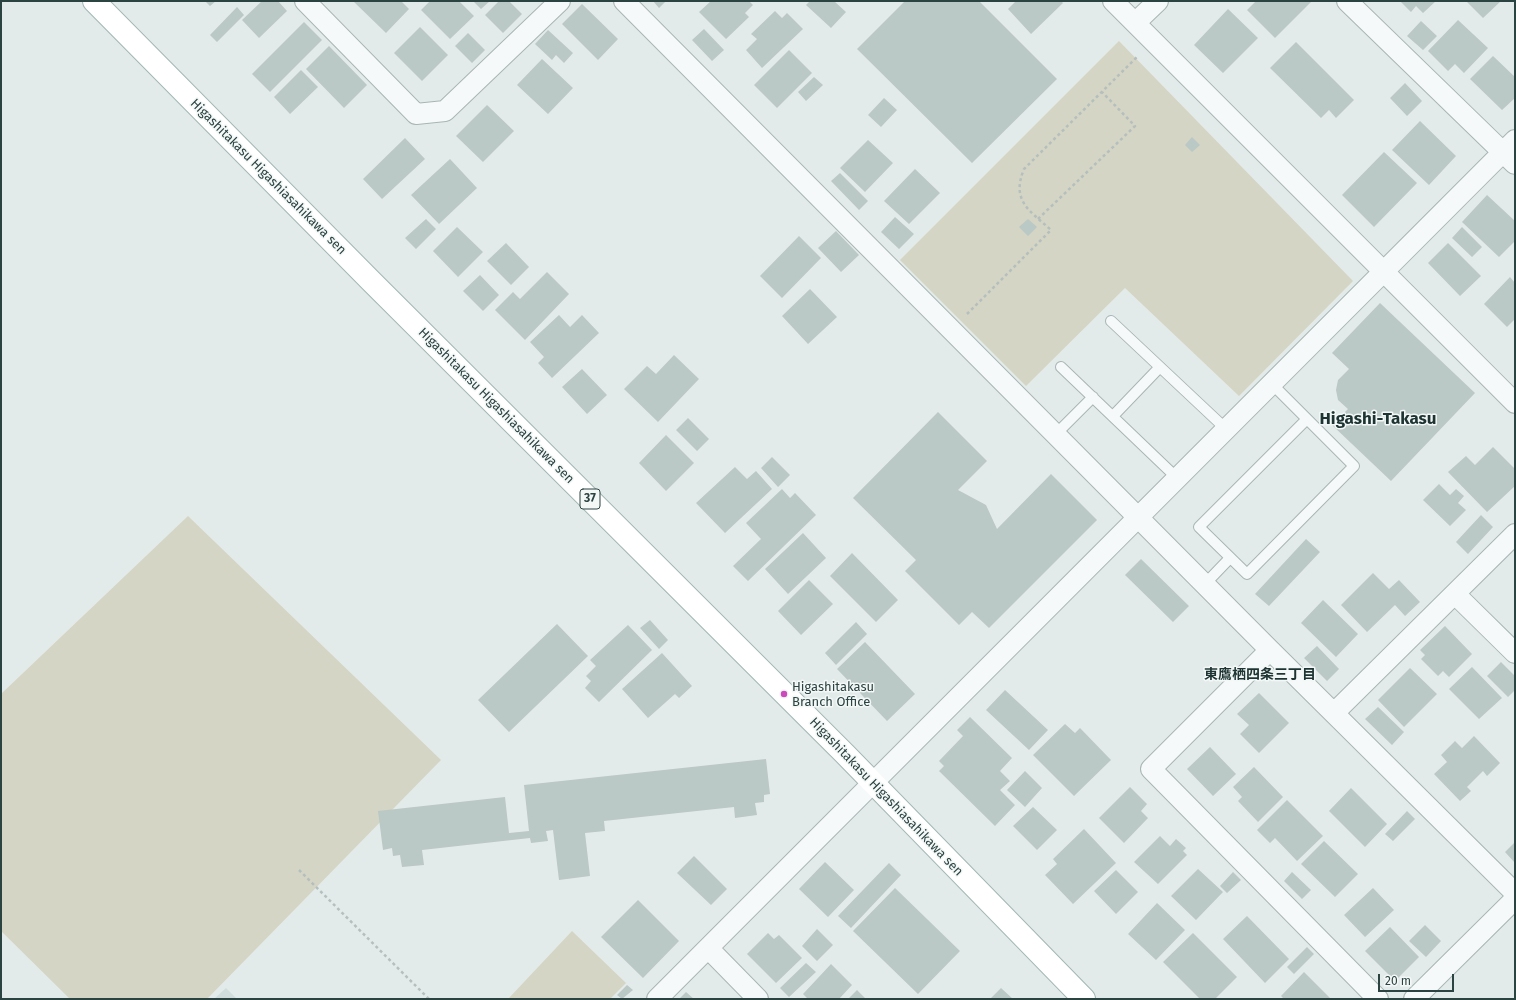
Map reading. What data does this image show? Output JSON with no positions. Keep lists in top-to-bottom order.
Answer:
{
  "streets": {
    "main road": ["Higashitakasu Higashiasahikawa sen", "37"]
  },
  "districts": ["Higashi-Takasu", "東鷹栖四条三丁目"],
  "places": ["Higashitakasu Branch Office"],
  "scale_bar": "20 m"
}
